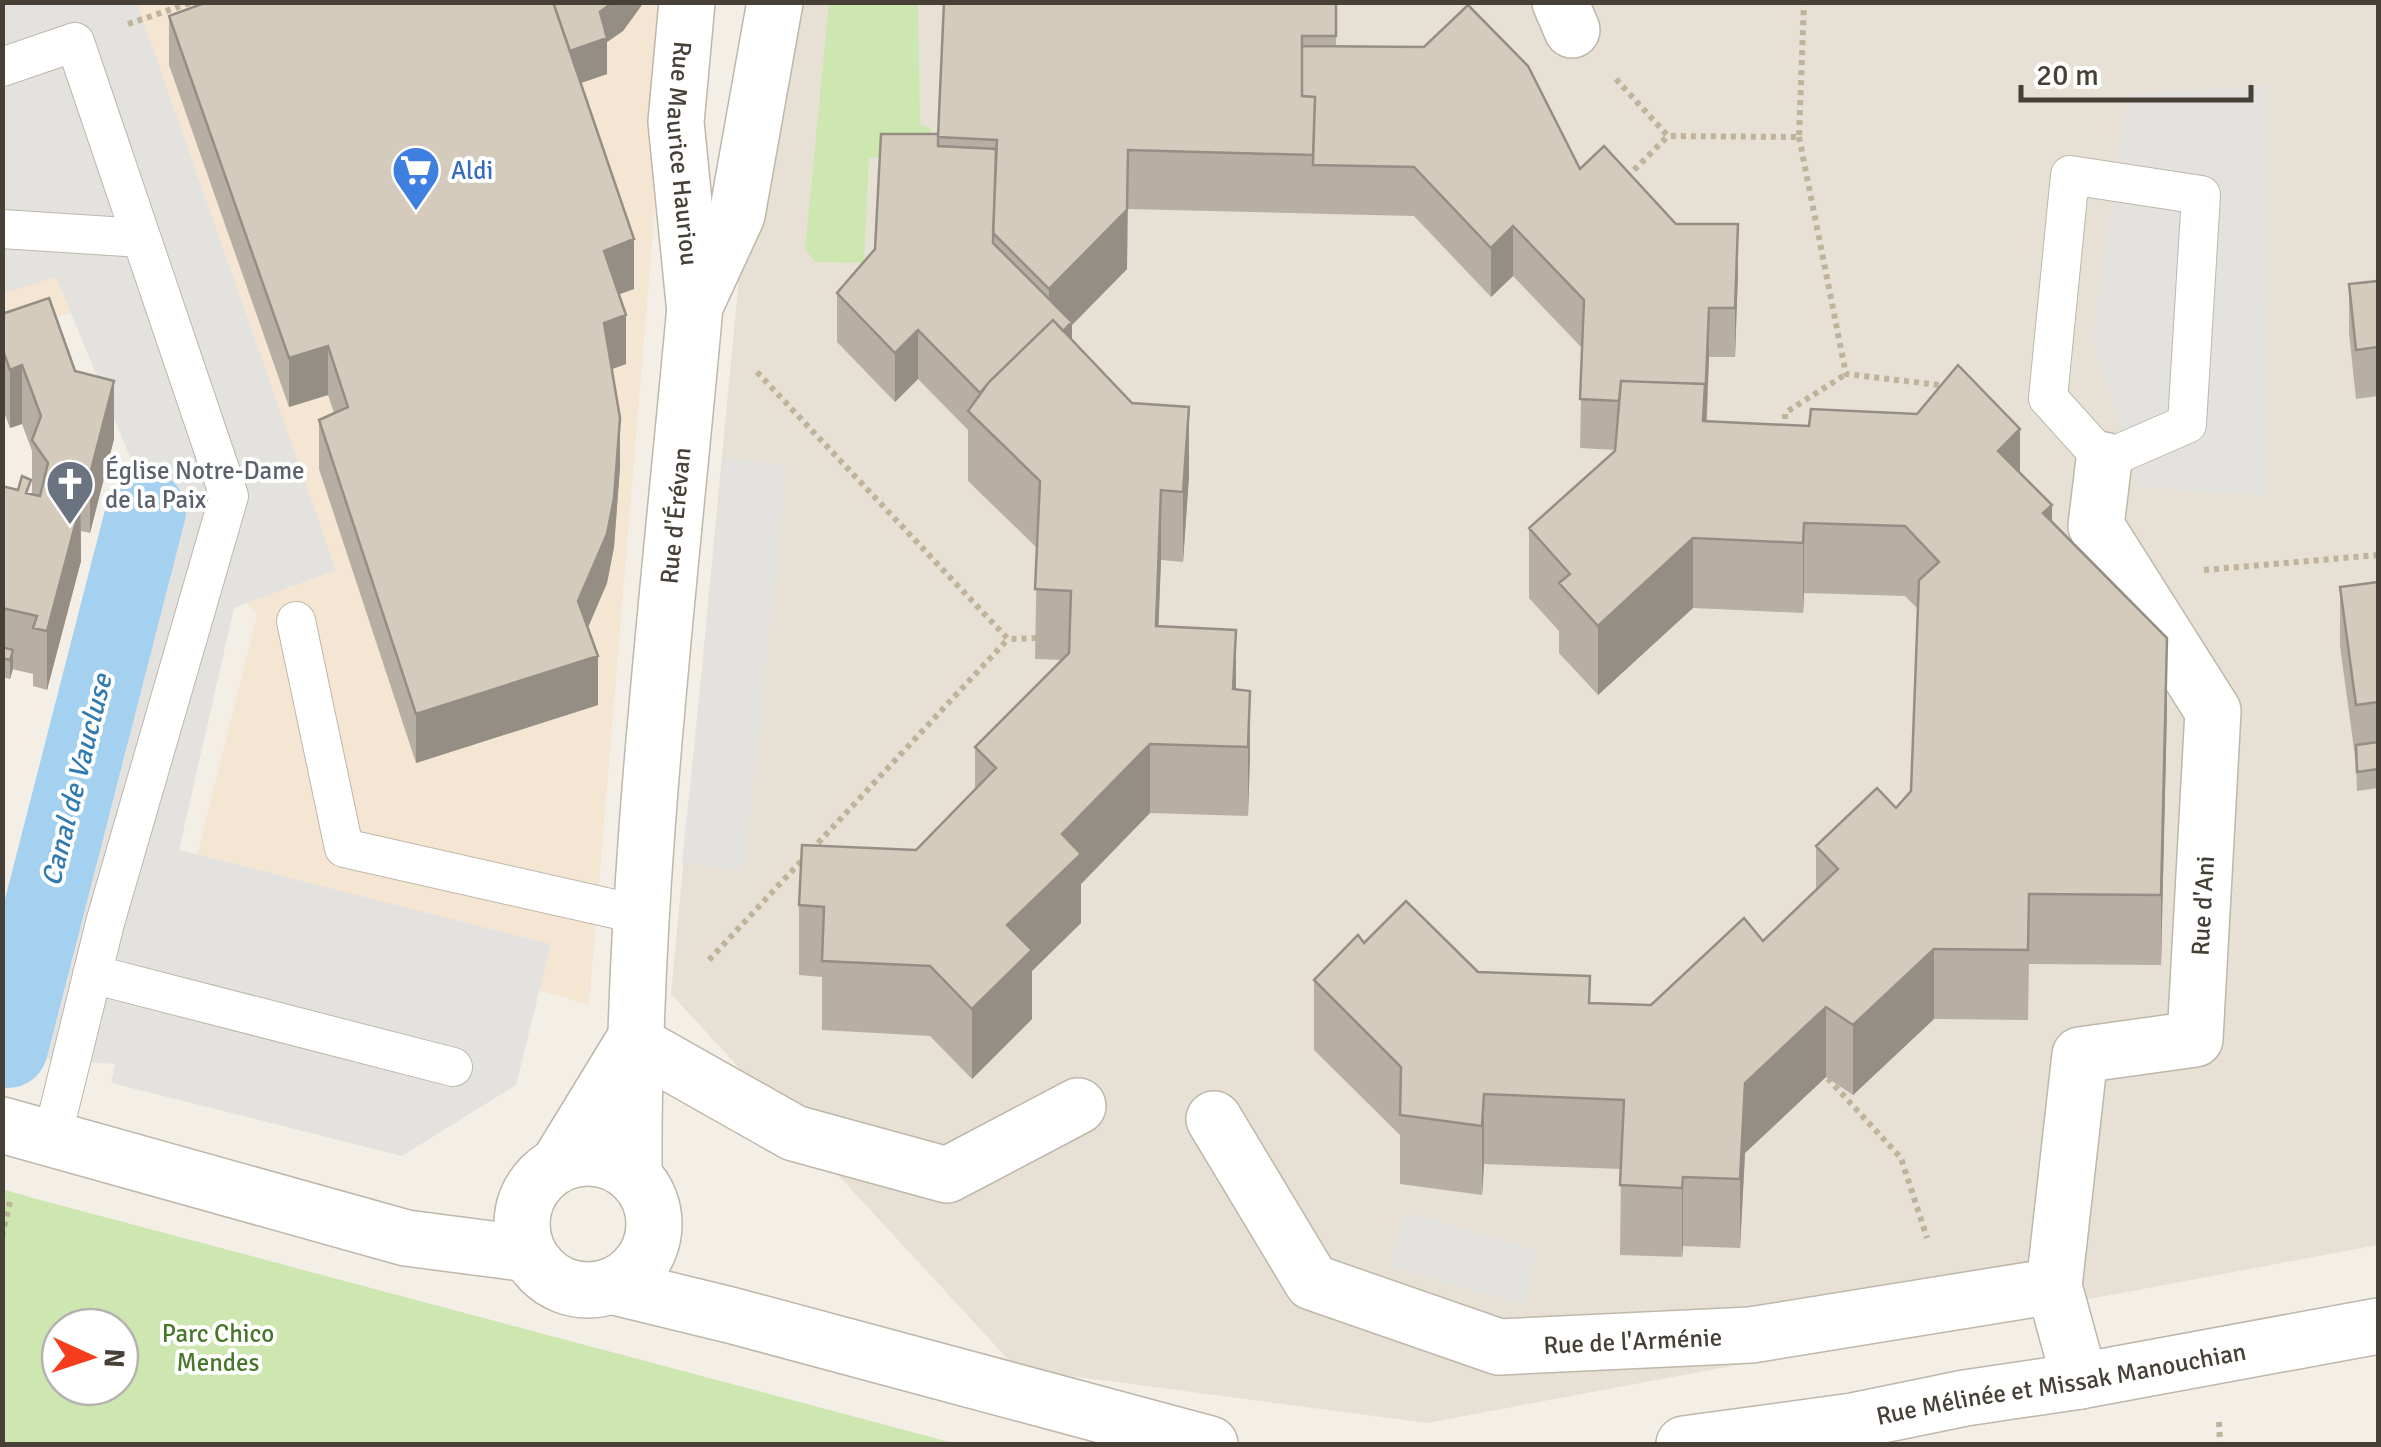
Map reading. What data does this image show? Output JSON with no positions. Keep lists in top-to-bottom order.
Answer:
{
  "streets": {
    "street": [
      "Rue Maurice Hauriou",
      "Rue d'Érévan",
      "Rue d'Ani",
      "Rue de l'Arménie",
      "Rue Mélinée et Missak Manouchian"
    ]
  },
  "crossings": [
    ["Rue Maurice Hauriou", "Rue d'Érévan"],
    ["Rue d'Ani", "Rue de l'Arménie"]
  ],
  "water": ["Canal de Vaucluse"],
  "parks": ["Parc Chico Mendes"],
  "places": {
    "supermarket": ["Aldi"],
    "church": ["Église Notre-Dame de la Paix"]
  },
  "scale_bar": "20 m",
  "north": "right"
}
